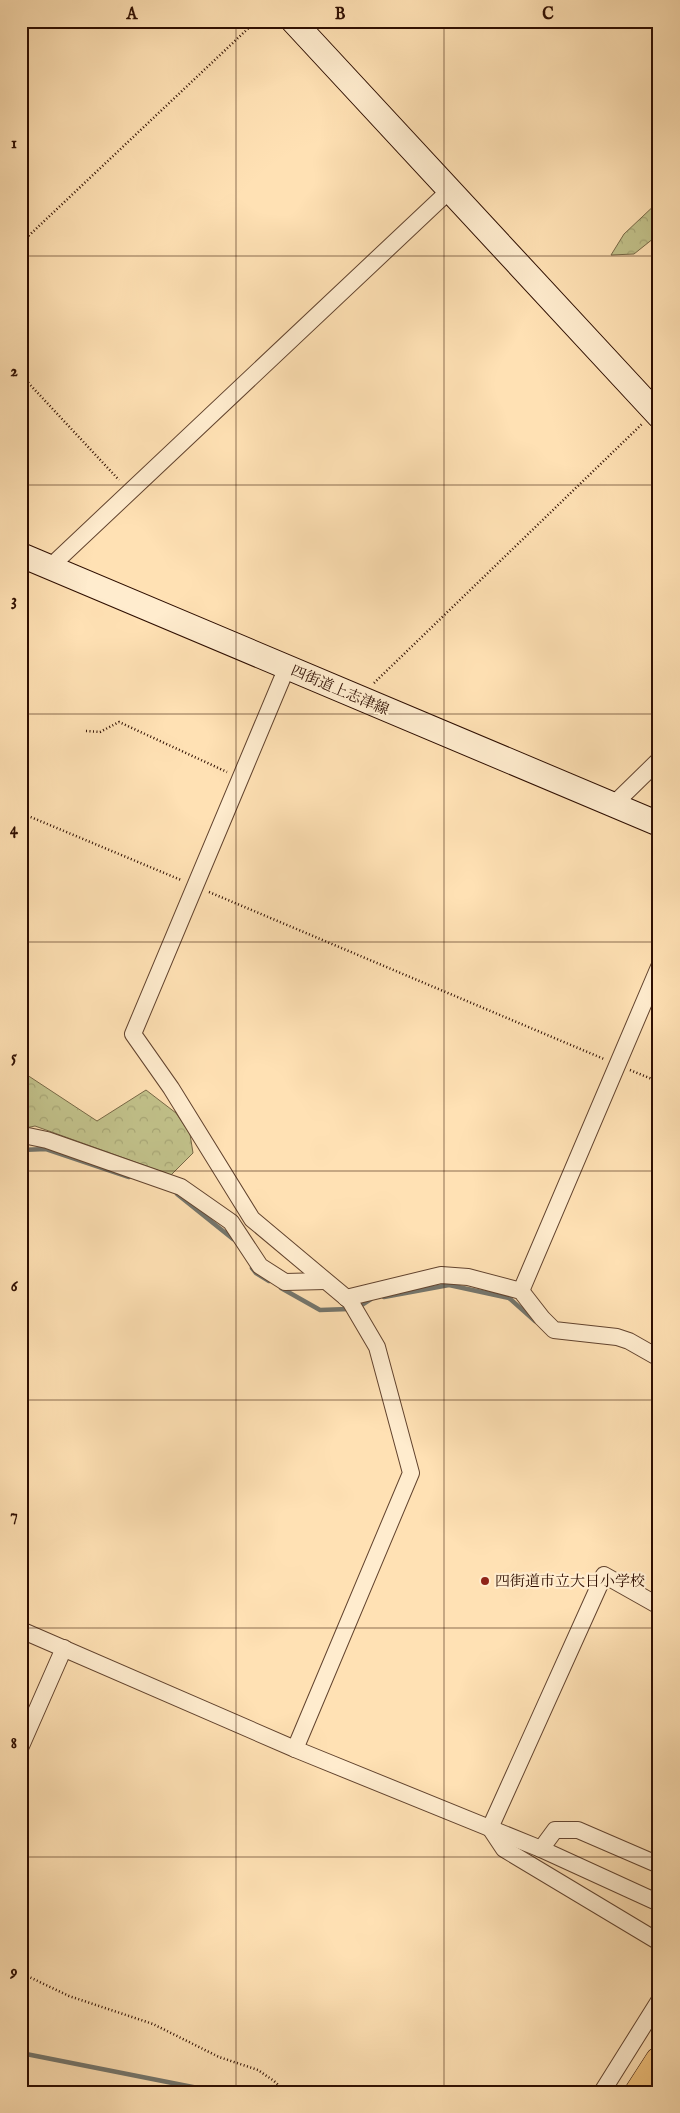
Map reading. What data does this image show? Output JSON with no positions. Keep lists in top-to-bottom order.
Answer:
{
  "streets": {
    "main road": ["四街道上志津線"]
  },
  "places": ["四街道市立大日小学校"],
  "grid": {
    "columns": ["A", "B", "C"],
    "rows": [
      "1",
      "2",
      "3",
      "4",
      "5",
      "6",
      "7",
      "8",
      "9"
    ]
  }
}
